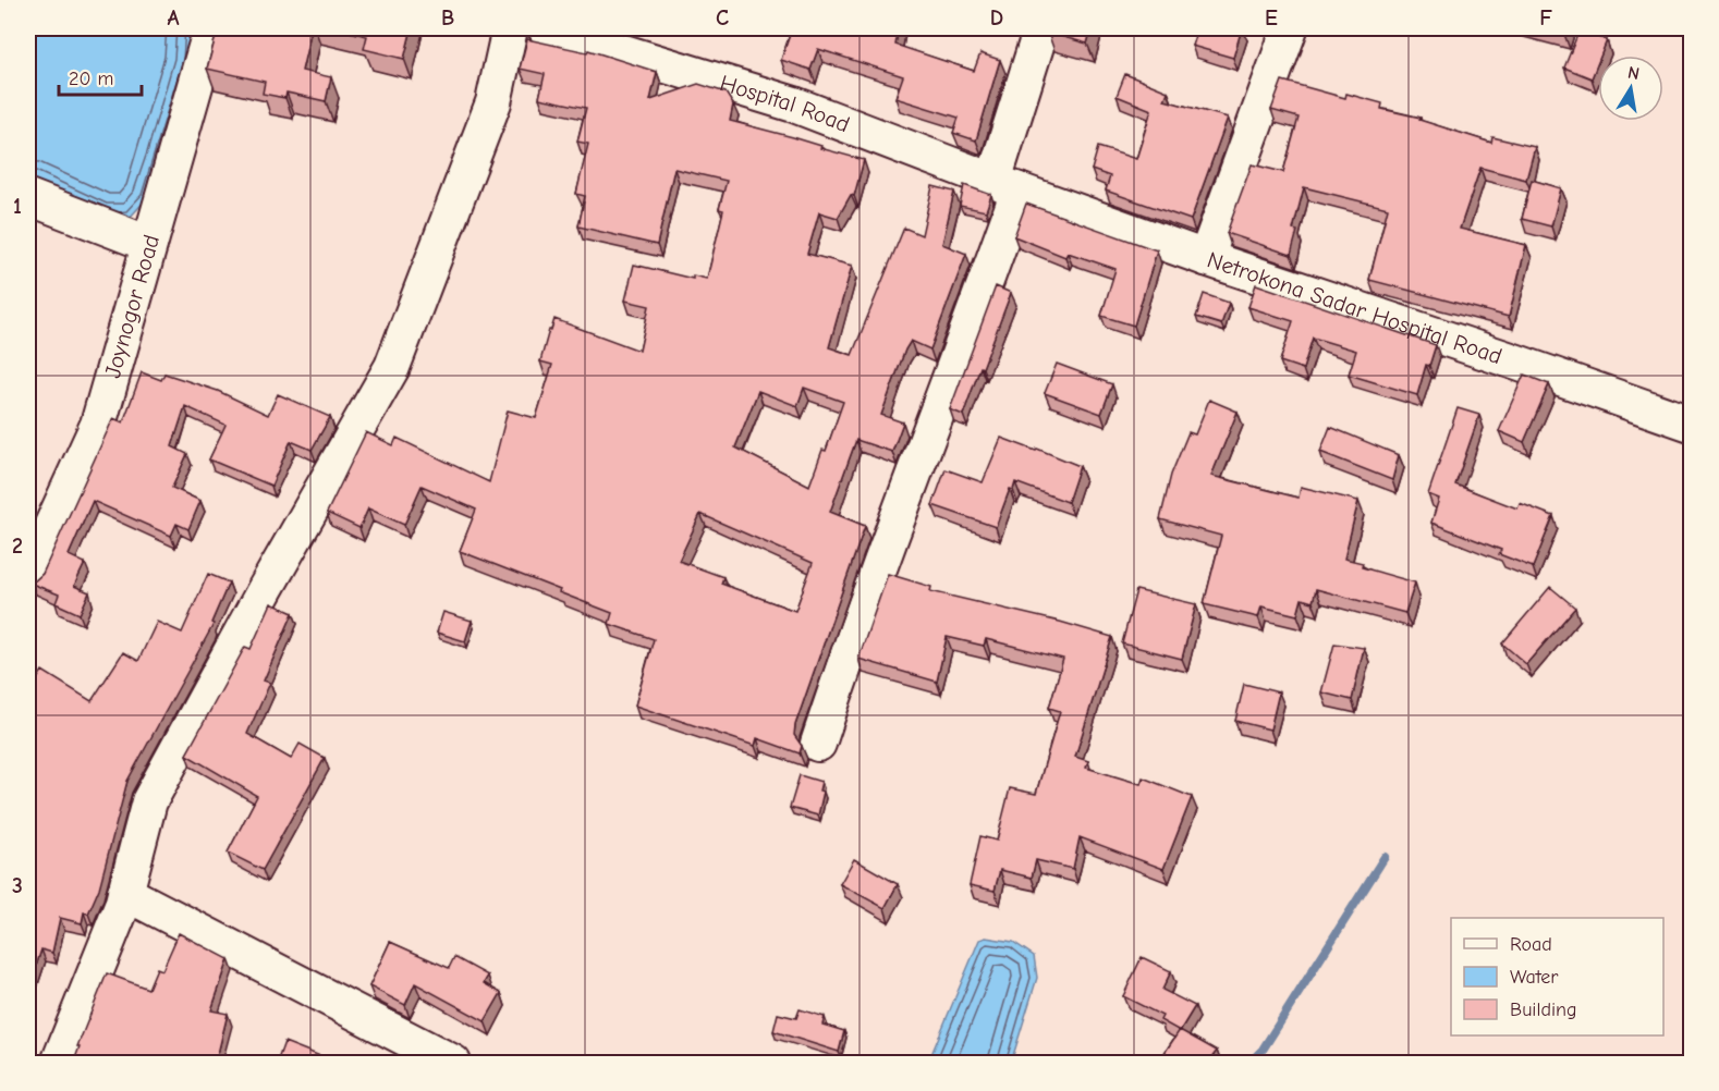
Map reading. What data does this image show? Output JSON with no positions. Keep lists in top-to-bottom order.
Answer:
{
  "streets": {
    "street": ["Hospital Road", "Joynogor Road", "Netrokona Sadar Hospital Road"]
  },
  "crossings": [
    ["Hospital Road", "Netrokona Sadar Hospital Road"]
  ],
  "legend": ["Road", "Water", "Building"],
  "scale_bar": "20 m",
  "north": "top",
  "grid": {
    "columns": [
      "A",
      "B",
      "C",
      "D",
      "E",
      "F"
    ],
    "rows": ["1", "2", "3"]
  }
}
